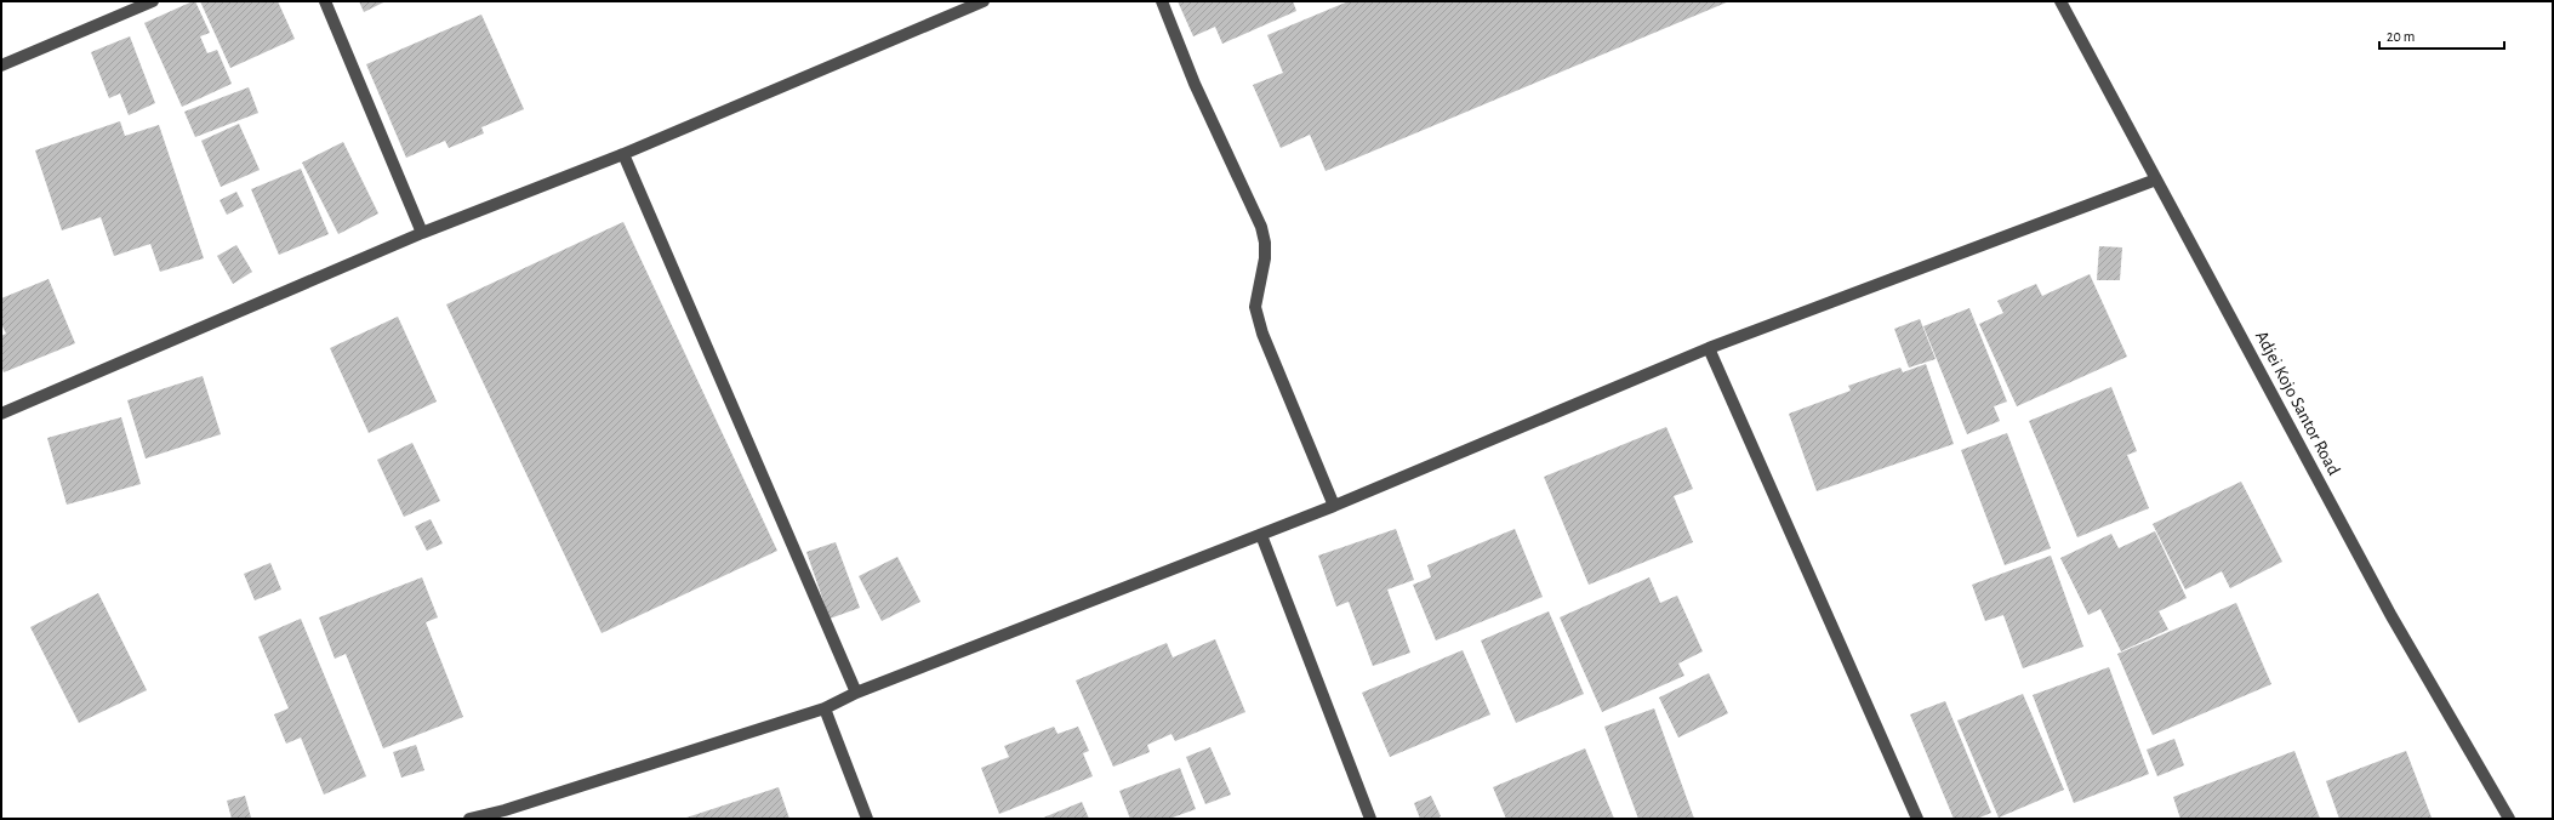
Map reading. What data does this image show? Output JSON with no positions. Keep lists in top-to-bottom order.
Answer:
{
  "streets": {
    "street": ["Adjei Kojo Santor Road"]
  },
  "scale_bar": "20 m"
}
